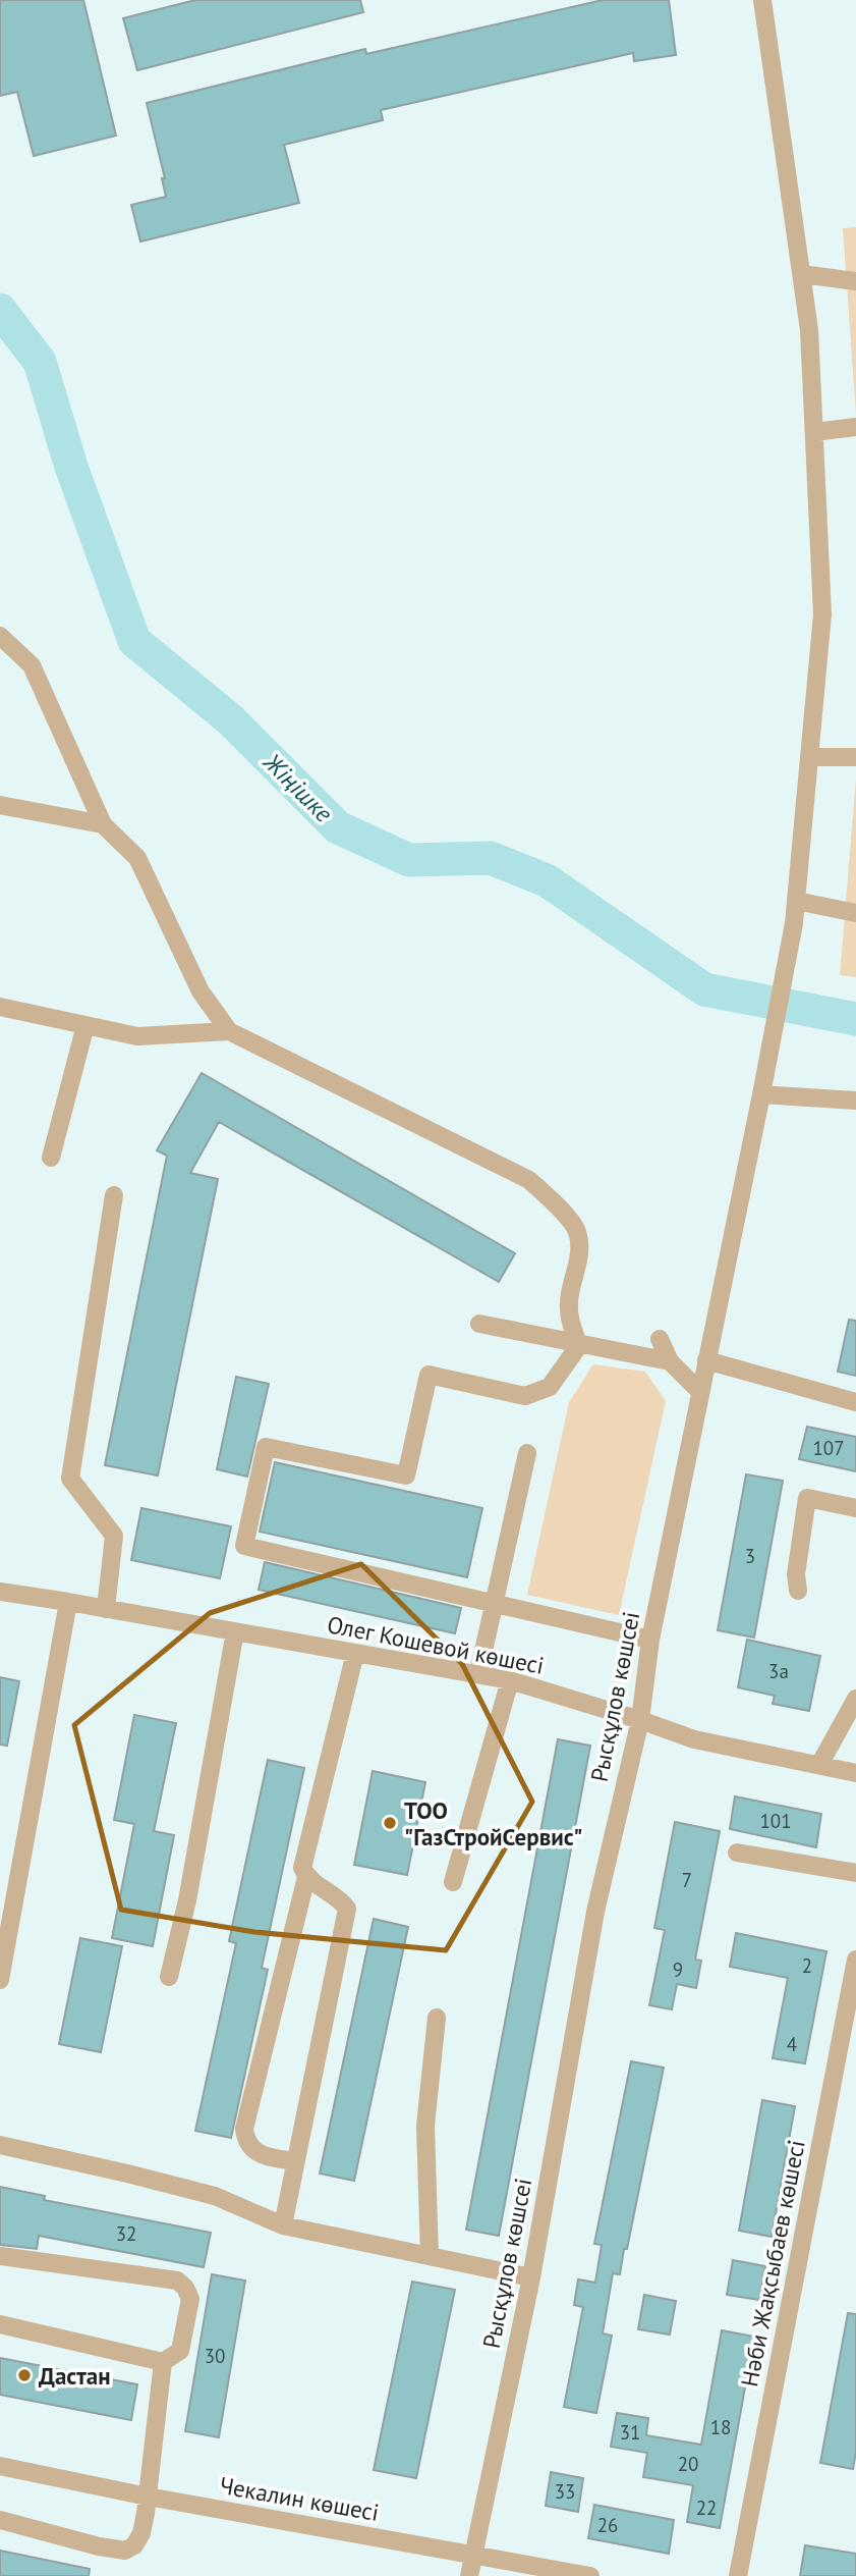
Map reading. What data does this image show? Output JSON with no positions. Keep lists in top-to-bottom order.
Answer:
{
  "streets": {
    "street": [
      "Олег Кошевой көшесі",
      "Рысқұлов көшсеі",
      "Нәби Жақсыбаев көшесі",
      "Чекалин көшесі"
    ]
  },
  "crossings": [
    ["Олег Кошевой көшесі", "Рысқұлов көшсеі"],
    ["Рысқұлов көшсеі", "Чекалин көшесі"]
  ],
  "water": ["Жіңішке"],
  "places": ["ТОО \"ГазСтройСервис\"", "Дастан"],
  "house_numbers": [
    "107",
    "3",
    "3а",
    "101",
    "7",
    "2",
    "9",
    "4",
    "32",
    "30",
    "18",
    "31",
    "20",
    "33",
    "22",
    "26"
  ]
}
